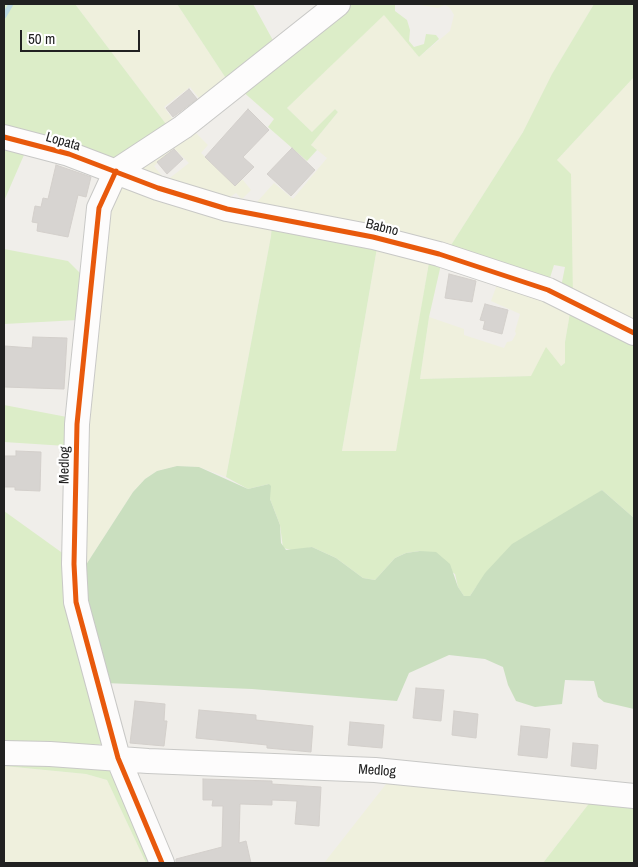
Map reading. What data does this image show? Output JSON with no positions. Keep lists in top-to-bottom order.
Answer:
{
  "streets": {
    "street": ["Lopata", "Babno", "Medlog"]
  },
  "crossings": [
    ["Lopata", "Babno"],
    ["Lopata", "Medlog"],
    ["Babno", "Medlog"]
  ],
  "scale_bar": "50 m"
}
